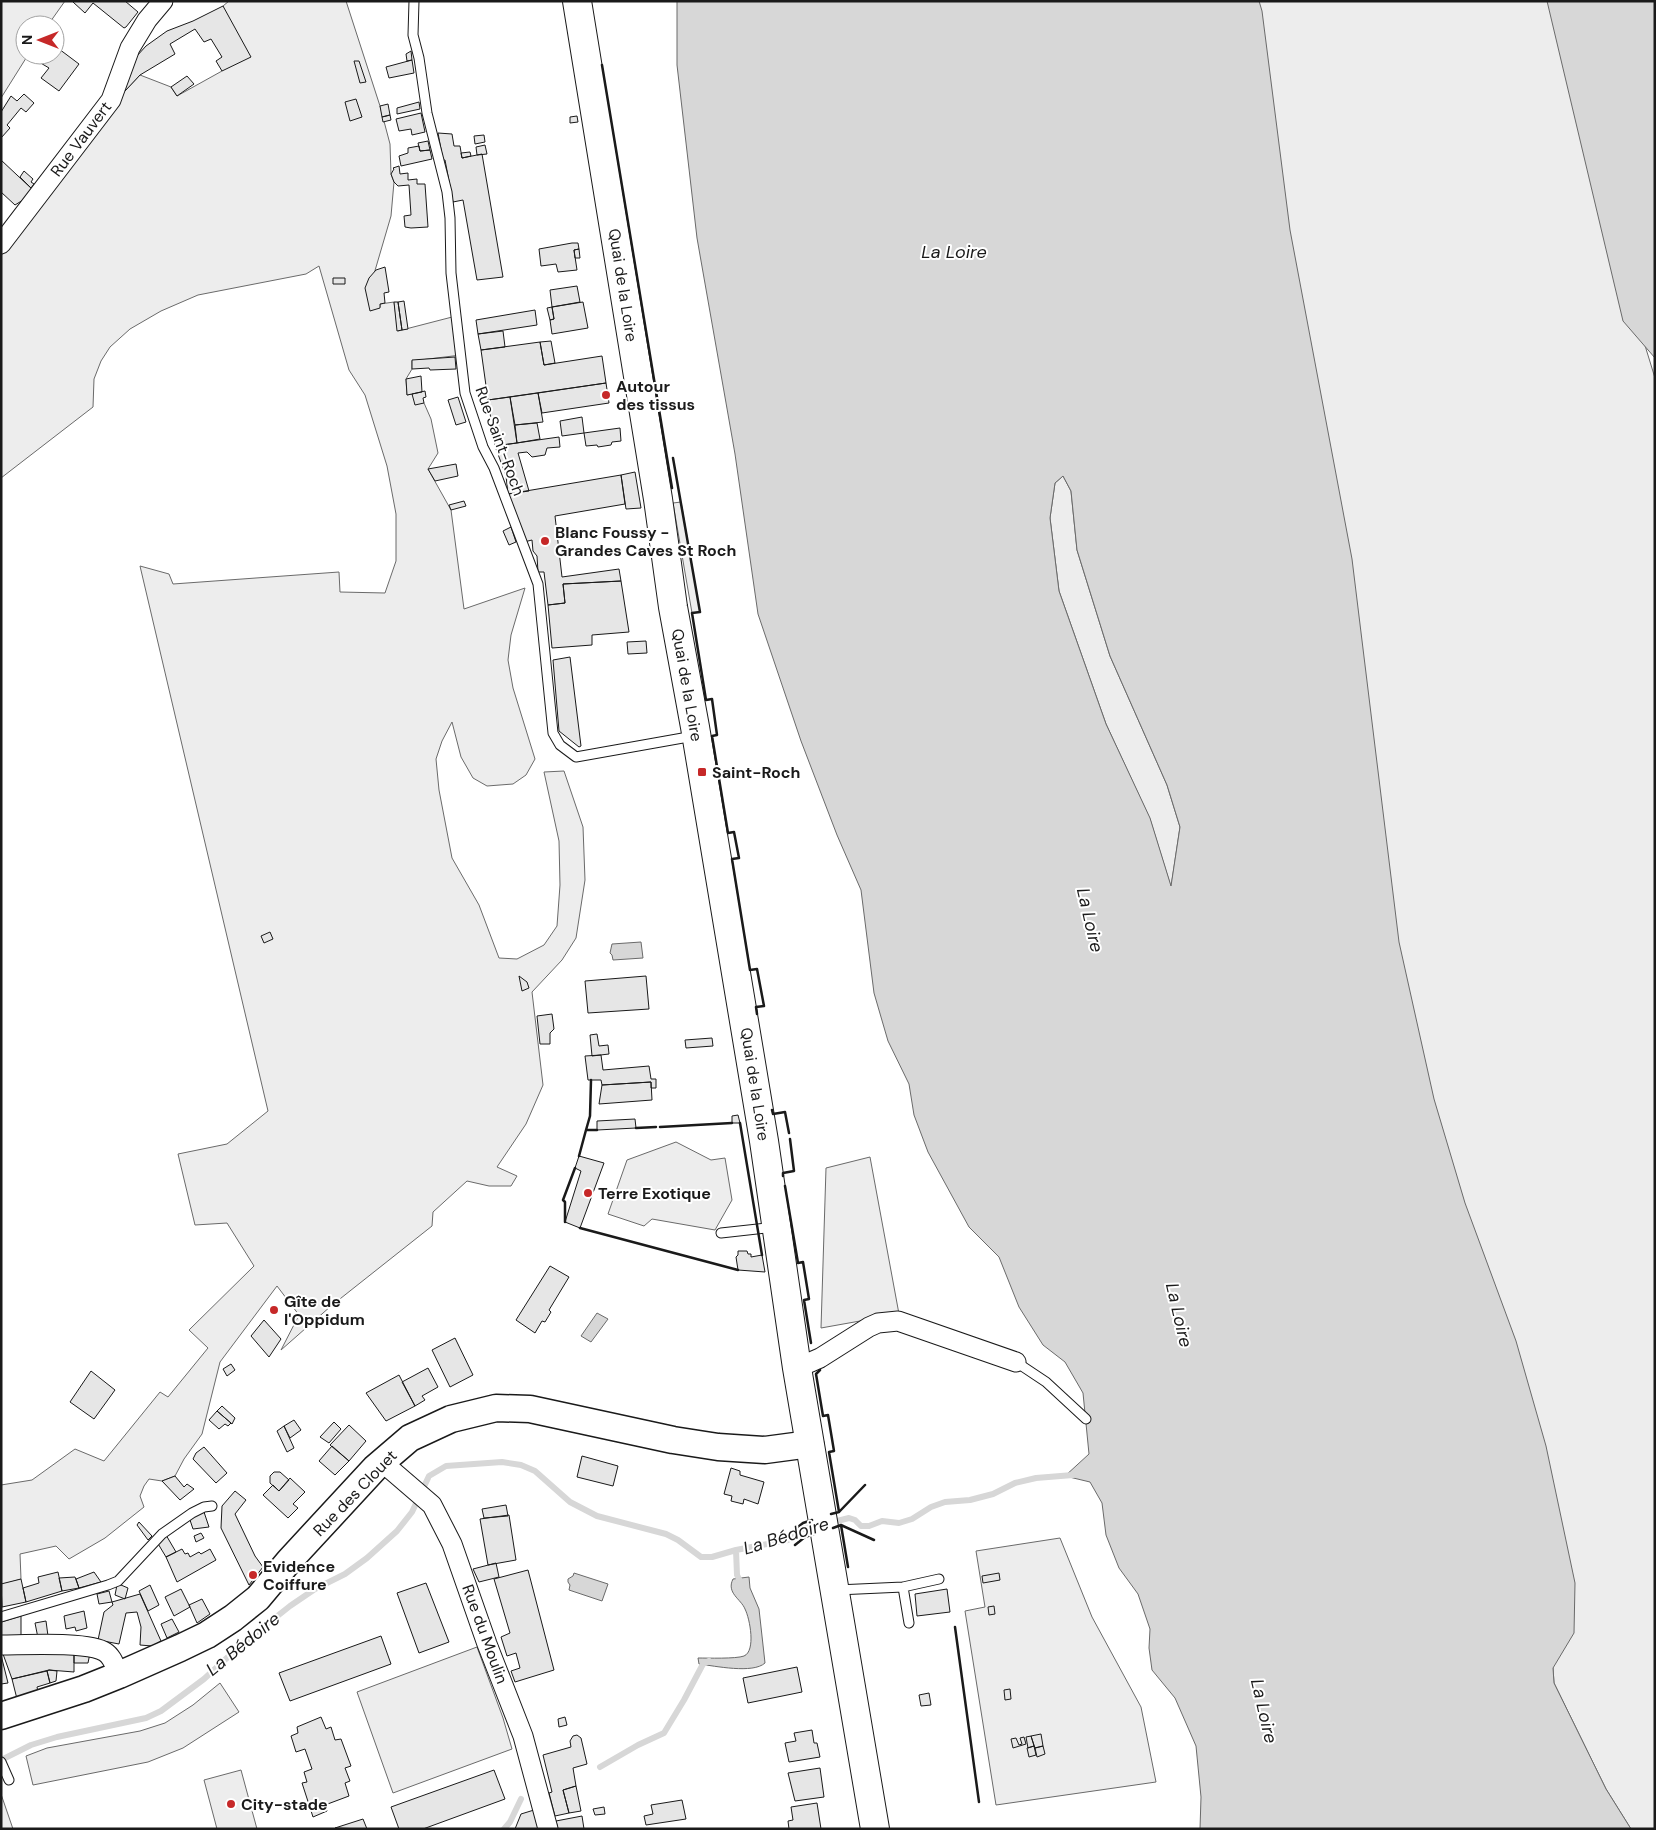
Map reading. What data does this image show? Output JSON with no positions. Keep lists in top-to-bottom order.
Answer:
{
  "streets": {
    "main road": ["Quai de la Loire"],
    "street": ["Rue Vauvert", "Rue des Clouet", "Rue du Moulin"],
    "lane": ["Rue Saint-Roch"]
  },
  "crossings": [
    ["Quai de la Loire", "Rue Saint-Roch"],
    ["Quai de la Loire", "Rue des Clouet"],
    ["Rue des Clouet", "Rue du Moulin"]
  ],
  "water": ["La Loire", "La Bédoire"],
  "places": {
    "other": [
      "Autour des tissus",
      "Blanc Foussy - Grandes Caves St Roch",
      "Terre Exotique",
      "Gîte de l'Oppidum",
      "Evidence Coiffure",
      "City-stade"
    ],
    "transit": ["Saint-Roch"]
  },
  "north": "left"
}
